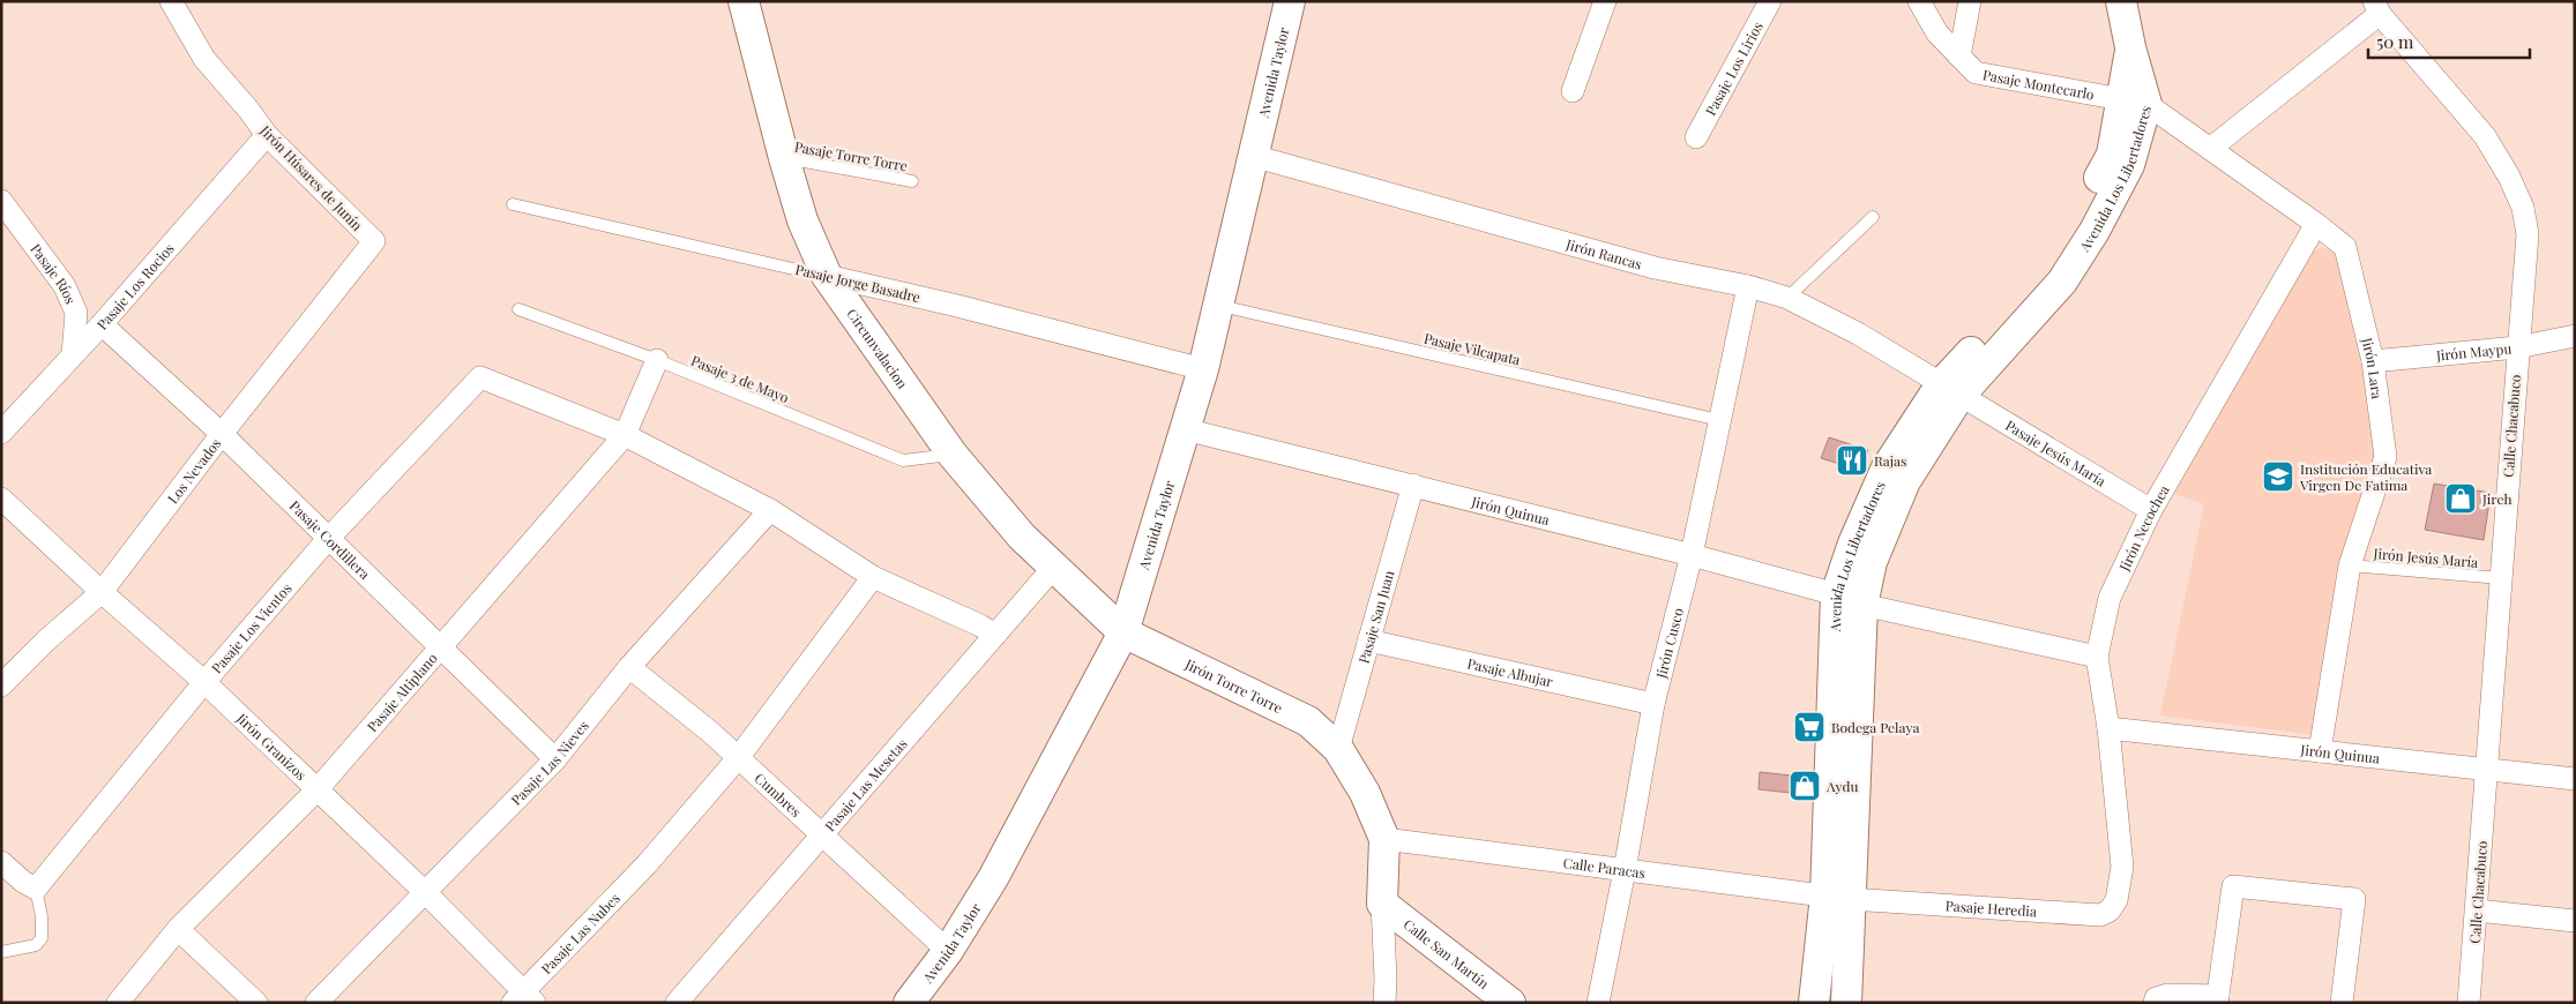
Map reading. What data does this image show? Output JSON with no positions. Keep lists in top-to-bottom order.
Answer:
{
  "streets": {
    "street": [
      "Pasaje Los Lirios",
      "Avenida Taylor",
      "Pasaje Montecarlo",
      "Avenida Los Libertadores",
      "Jirón Húsares de Junín",
      "Jirón Rancas",
      "Pasaje Ríos",
      "Pasaje Jorge Basadre",
      "Pasaje Los Rocios",
      "Circunvalacion",
      "Jirón Maypu",
      "Jirón Lara",
      "Calle Chacabuco",
      "Pasaje Jesús María",
      "Los Nevados",
      "Jirón Quinua",
      "Jirón Necochea",
      "Pasaje Cordillera",
      "Pasaje San Juan",
      "Pasaje Los Vientos",
      "Jirón Cusco",
      "Pasaje Albujar",
      "Jirón Torre Torre",
      "Pasaje Altiplano",
      "Jirón Granizos",
      "Pasaje Las Nieves",
      "Pasaje Las Mesetas",
      "Cumbres",
      "Calle Paracas",
      "Pasaje Heredia",
      "Pasaje Las Nubes",
      "Calle San Martín"
    ],
    "lane": [
      "Pasaje Torre Torre",
      "Pasaje Vilcapata",
      "Pasaje 3 de Mayo",
      "Jirón Jesús María"
    ]
  },
  "crossings": [
    ["Avenida Taylor", "Jirón Rancas"],
    ["Avenida Taylor", "Pasaje Jorge Basadre"],
    ["Avenida Taylor", "Circunvalacion"],
    ["Avenida Taylor", "Pasaje Vilcapata"],
    ["Avenida Taylor", "Jirón Quinua"],
    ["Avenida Taylor", "Jirón Torre Torre"],
    ["Avenida Taylor", "Cumbres"],
    ["Pasaje Montecarlo", "Avenida Los Libertadores"],
    ["Pasaje Montecarlo", "Jirón Lara"],
    ["Pasaje Torre Torre", "Circunvalacion"],
    ["Avenida Los Libertadores", "Jirón Rancas"],
    ["Avenida Los Libertadores", "Jirón Lara"],
    ["Avenida Los Libertadores", "Pasaje Jesús María"],
    ["Avenida Los Libertadores", "Jirón Quinua"],
    ["Avenida Los Libertadores", "Calle Paracas"],
    ["Avenida Los Libertadores", "Pasaje Heredia"],
    ["Jirón Húsares de Junín", "Pasaje Los Rocios"],
    ["Jirón Húsares de Junín", "Los Nevados"],
    ["Jirón Rancas", "Pasaje Jesús María"],
    ["Jirón Rancas", "Jirón Cusco"],
    ["Pasaje Ríos", "Pasaje Los Rocios"],
    ["Pasaje Jorge Basadre", "Circunvalacion"],
    ["Pasaje Los Rocios", "Pasaje Cordillera"],
    ["Circunvalacion", "Pasaje 3 de Mayo"],
    ["Circunvalacion", "Jirón Torre Torre"],
    ["Circunvalacion", "Pasaje Las Mesetas"],
    ["Pasaje Vilcapata", "Jirón Cusco"],
    ["Jirón Maypu", "Jirón Lara"],
    ["Jirón Maypu", "Calle Chacabuco"],
    ["Jirón Lara", "Jirón Quinua"],
    ["Jirón Lara", "Jirón Necochea"],
    ["Jirón Lara", "Jirón Jesús María"],
    ["Pasaje 3 de Mayo", "Pasaje Altiplano"],
    ["Calle Chacabuco", "Jirón Quinua"],
    ["Calle Chacabuco", "Jirón Jesús María"],
    ["Pasaje Jesús María", "Jirón Necochea"],
    ["Los Nevados", "Pasaje Cordillera"],
    ["Los Nevados", "Jirón Granizos"],
    ["Jirón Quinua", "Jirón Necochea"],
    ["Jirón Quinua", "Pasaje San Juan"],
    ["Jirón Quinua", "Jirón Cusco"],
    ["Jirón Necochea", "Pasaje Heredia"],
    ["Pasaje Cordillera", "Pasaje Los Vientos"],
    ["Pasaje Cordillera", "Pasaje Altiplano"],
    ["Pasaje Cordillera", "Pasaje Las Nieves"],
    ["Pasaje San Juan", "Pasaje Albujar"],
    ["Pasaje San Juan", "Jirón Torre Torre"],
    ["Pasaje Los Vientos", "Pasaje Altiplano"],
    ["Pasaje Los Vientos", "Jirón Granizos"],
    ["Jirón Cusco", "Pasaje Albujar"],
    ["Jirón Cusco", "Calle Paracas"],
    ["Pasaje Altiplano", "Jirón Granizos"],
    ["Jirón Granizos", "Pasaje Las Nieves"],
    ["Jirón Granizos", "Pasaje Las Nubes"],
    ["Pasaje Las Nieves", "Cumbres"],
    ["Pasaje Las Mesetas", "Cumbres"],
    ["Cumbres", "Pasaje Las Nubes"],
    ["Calle Paracas", "Pasaje Heredia"]
  ],
  "places": {
    "restaurant": ["Rajas"],
    "school or university": ["Institución Educativa Virgen De Fatima"],
    "shop": ["Jireh", "Aydu"],
    "supermarket": ["Bodega Pelaya"]
  },
  "scale_bar": "50 m"
}
